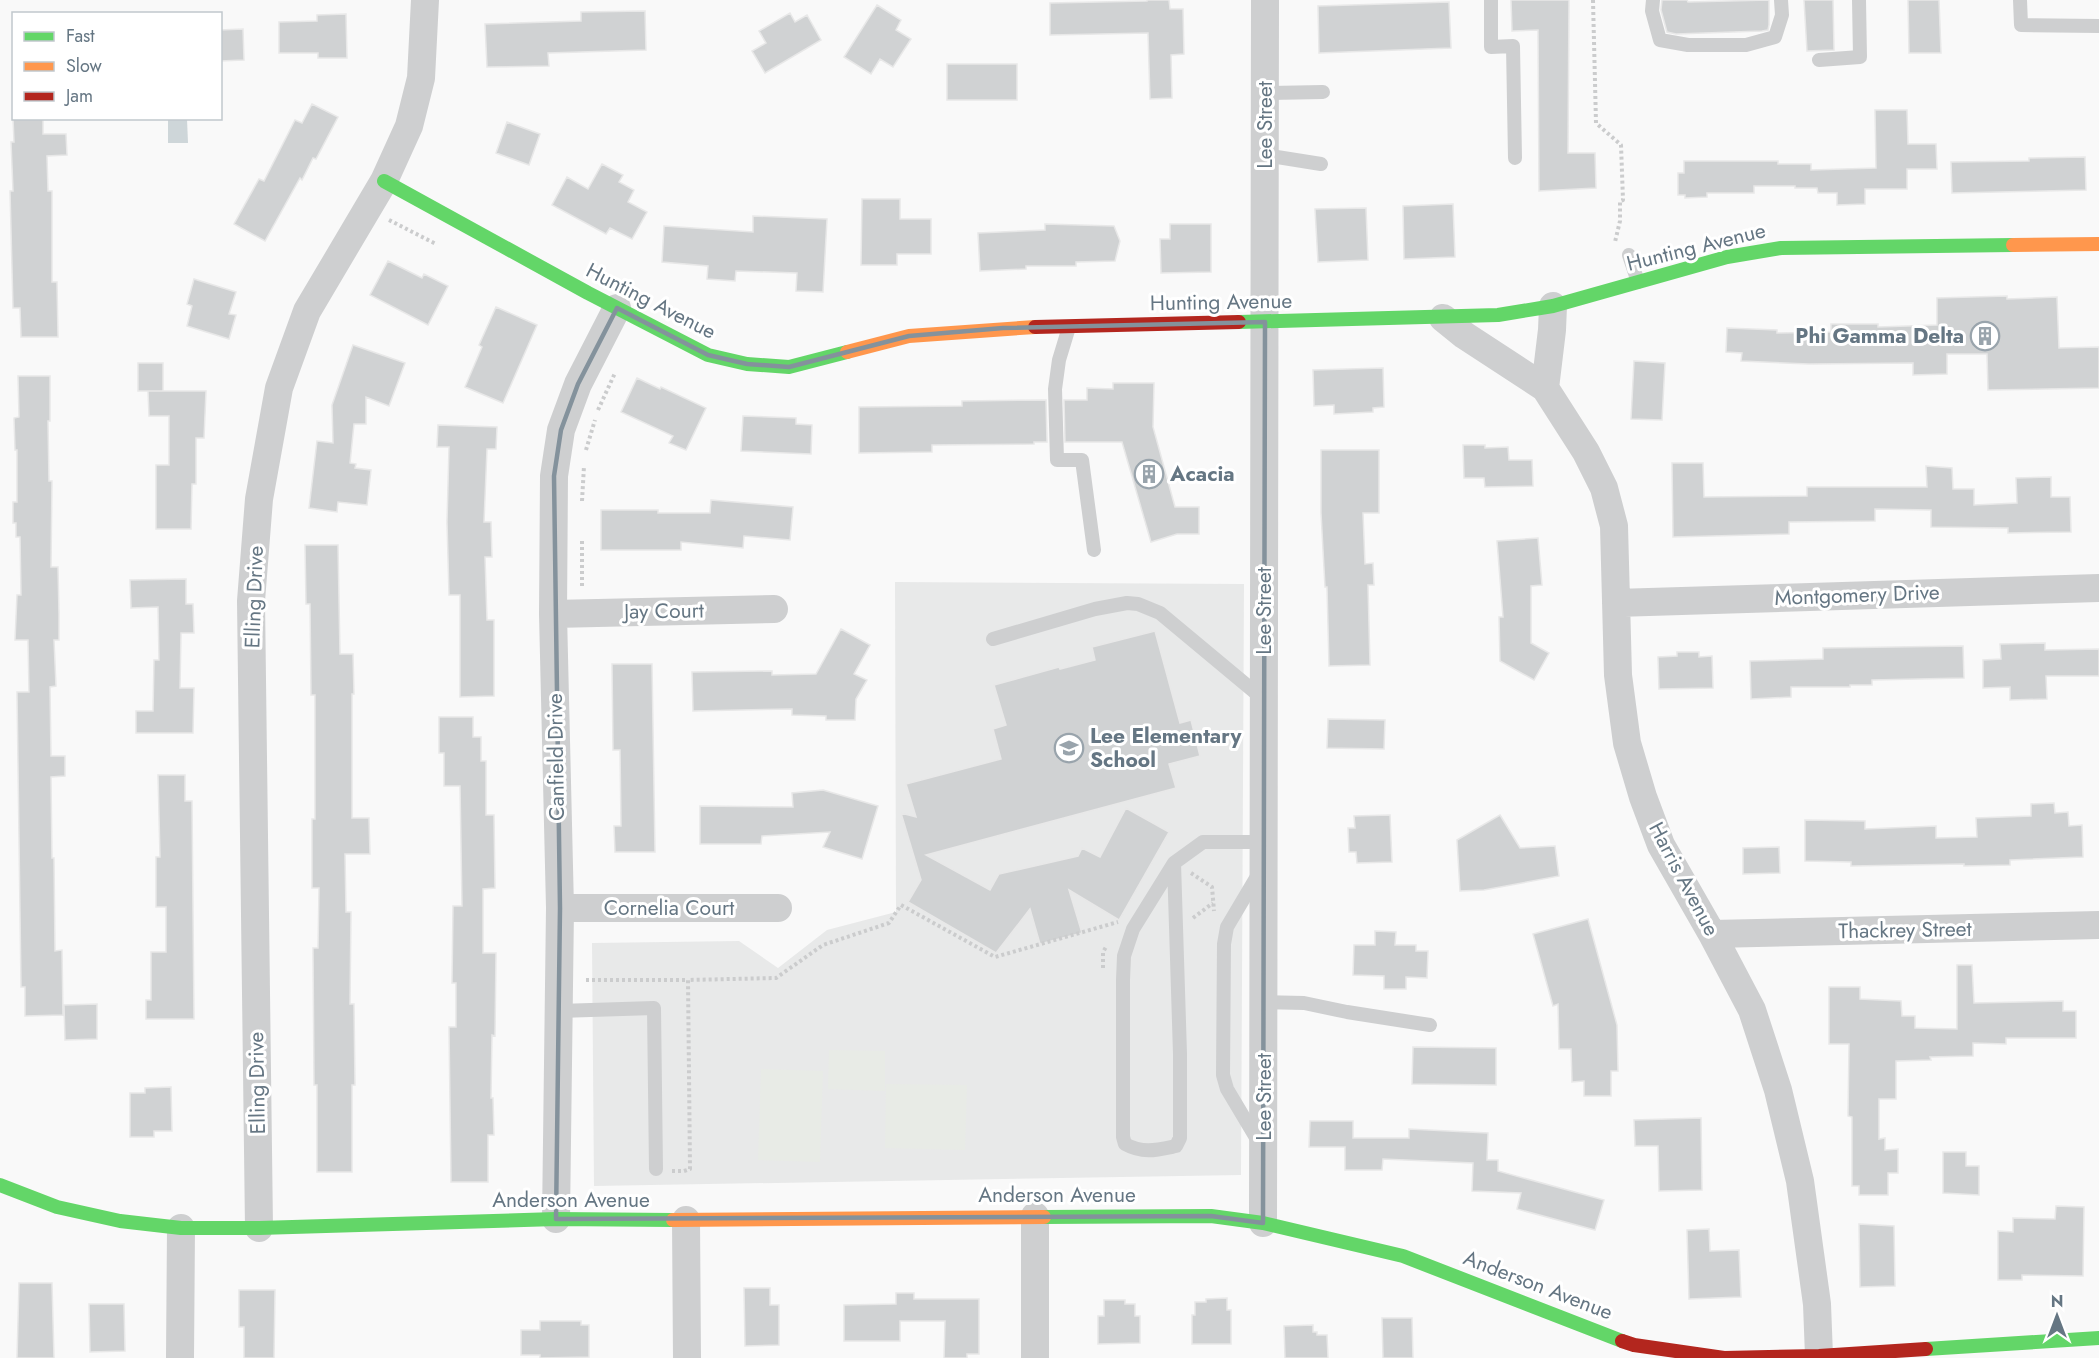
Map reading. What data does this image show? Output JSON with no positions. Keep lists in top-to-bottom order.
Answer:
{
  "streets": {
    "main road": ["Hunting Avenue", "Anderson Avenue"],
    "street": [
      "Lee Street",
      "Montgomery Drive",
      "Elling Drive",
      "Jay Court",
      "Canfield Drive",
      "Harris Avenue",
      "Cornelia Court",
      "Thackrey Street"
    ]
  },
  "crossings": [
    ["Lee Street", "Hunting Avenue"],
    ["Lee Street", "Anderson Avenue"],
    ["Hunting Avenue", "Elling Drive"],
    ["Hunting Avenue", "Canfield Drive"],
    ["Hunting Avenue", "Harris Avenue"],
    ["Montgomery Drive", "Harris Avenue"],
    ["Elling Drive", "Anderson Avenue"],
    ["Jay Court", "Canfield Drive"],
    ["Canfield Drive", "Cornelia Court"],
    ["Canfield Drive", "Anderson Avenue"],
    ["Harris Avenue", "Thackrey Street"],
    ["Harris Avenue", "Anderson Avenue"]
  ],
  "places": {
    "building": ["Phi Gamma Delta", "Acacia"],
    "school or university": ["Lee Elementary School"]
  },
  "legend": ["Fast", "Slow", "Jam"],
  "north": "top"
}
